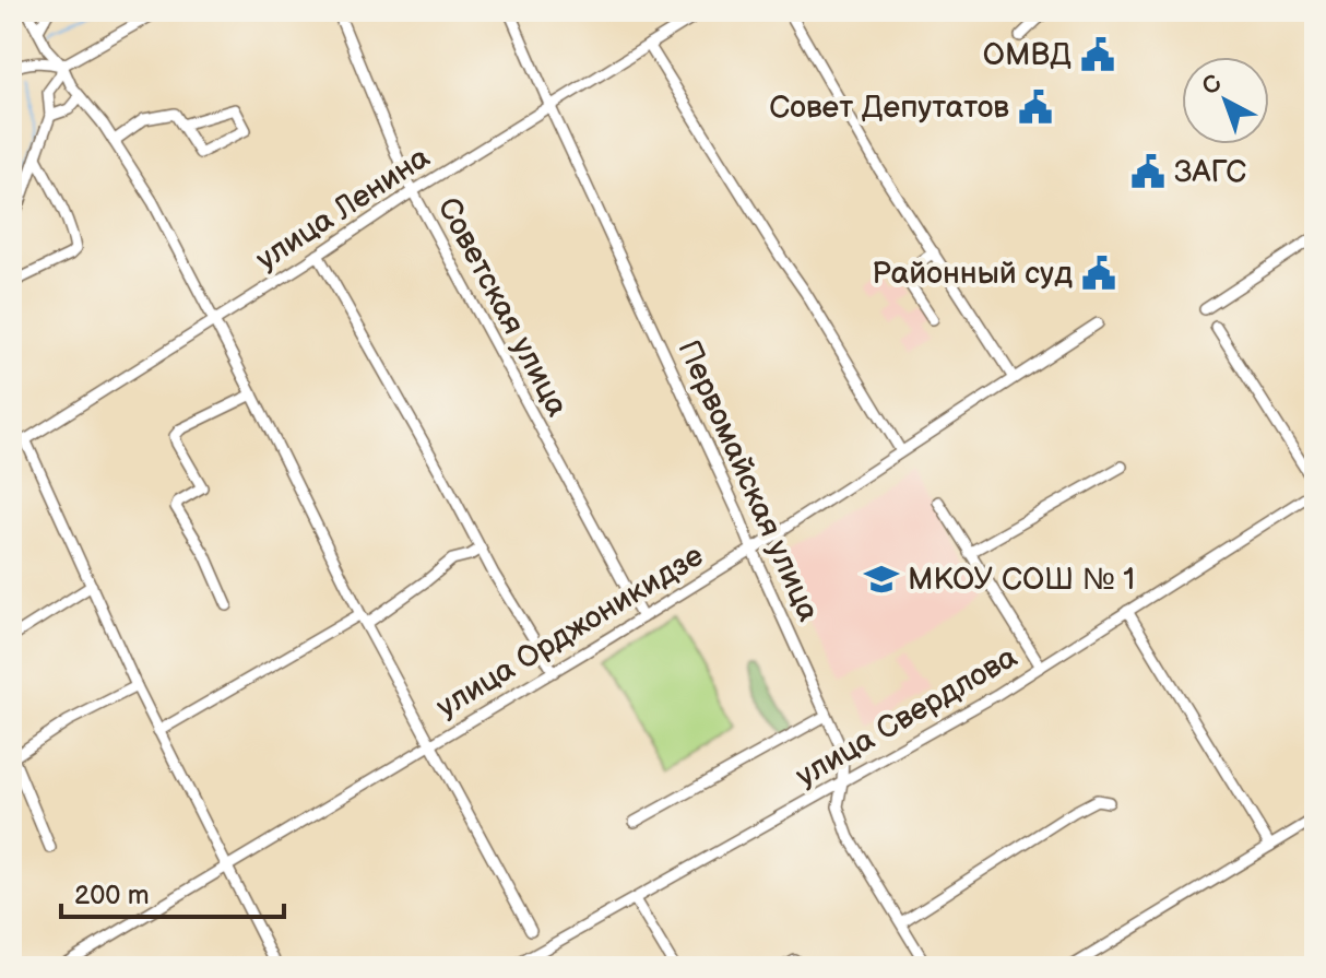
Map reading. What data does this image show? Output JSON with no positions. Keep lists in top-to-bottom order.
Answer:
{
  "streets": {
    "street": [
      "улица Ленина",
      "Советская улица",
      "Первомайская улица",
      "улица Орджоникидзе",
      "улица Свердлова"
    ]
  },
  "crossings": [
    ["улица Ленина", "Советская улица"],
    ["улица Ленина", "Первомайская улица"],
    ["Советская улица", "улица Орджоникидзе"],
    ["Первомайская улица", "улица Орджоникидзе"],
    ["Первомайская улица", "улица Свердлова"]
  ],
  "places": {
    "public building": [
      "ОМВД",
      "Совет Депутатов",
      "ЗАГС",
      "Районный суд"
    ],
    "school or university": ["МКОУ СОШ № 1"]
  },
  "scale_bar": "200 m",
  "north": "top left"
}
